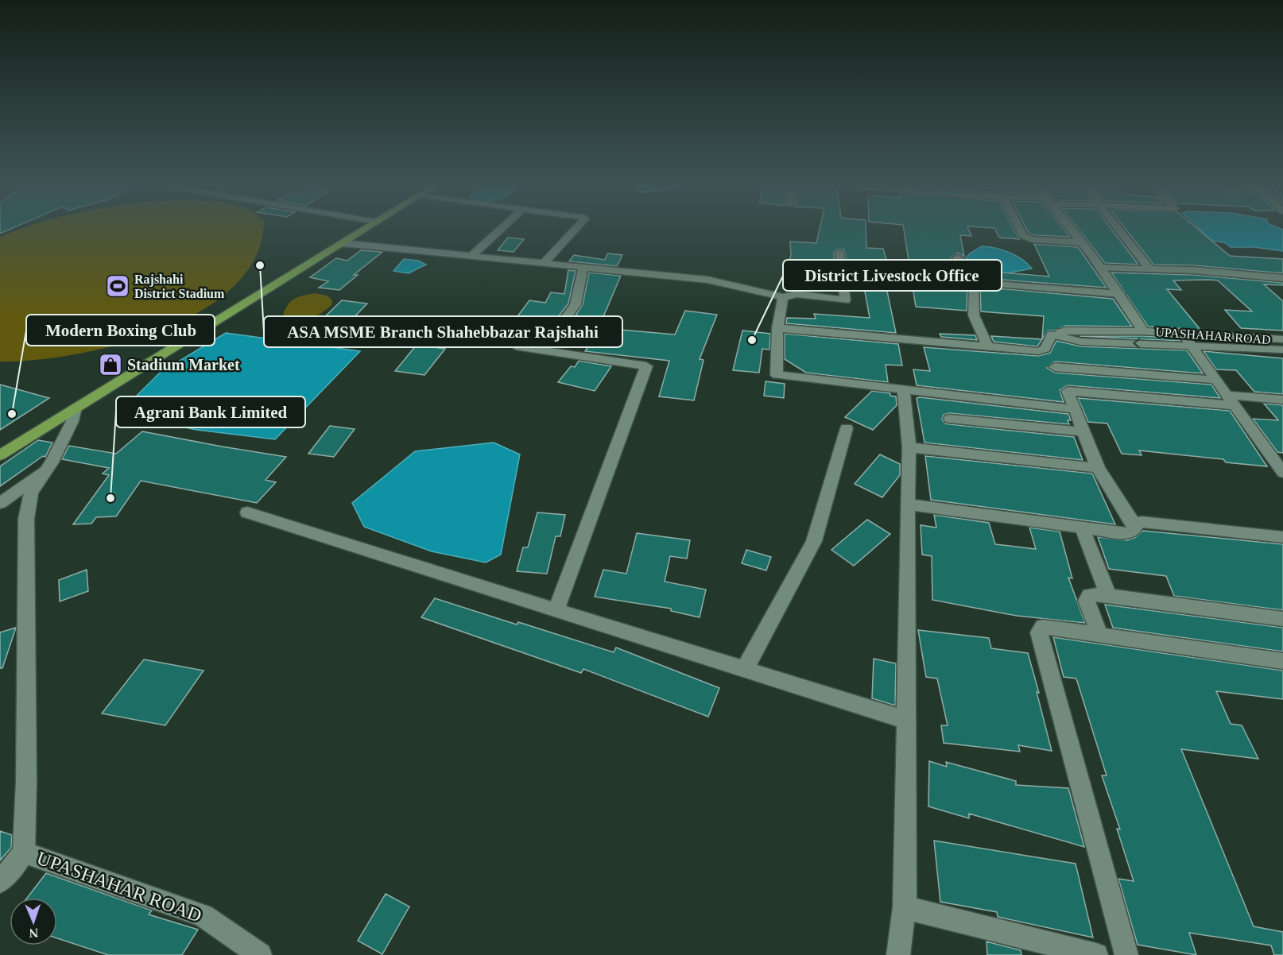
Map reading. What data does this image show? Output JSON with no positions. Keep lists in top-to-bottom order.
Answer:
{
  "streets": {
    "street": ["UPASHAHAR ROAD"]
  },
  "places": {
    "other": [
      "ASA MSME Branch Shahebbazar Rajshahi",
      "District Livestock Office",
      "Modern Boxing Club",
      "Agrani Bank Limited"
    ],
    "sports": ["Rajshahi District Stadium"],
    "shop": ["Stadium Market"]
  },
  "north": "bottom"
}
